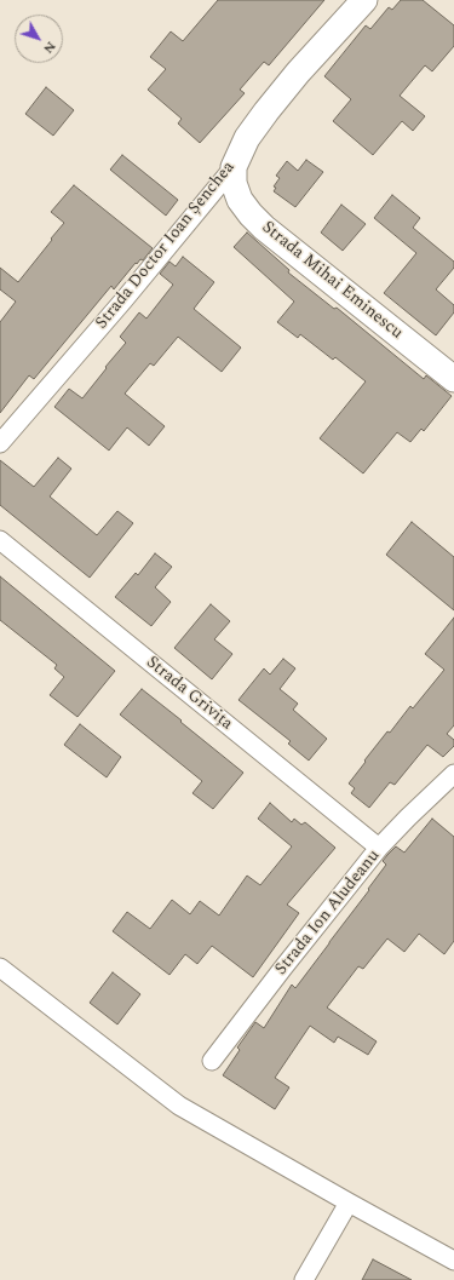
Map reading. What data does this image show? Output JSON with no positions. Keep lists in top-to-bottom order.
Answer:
{
  "streets": {
    "main road": ["Strada Doctor Ioan Șenchea", "Strada Mihai Eminescu"],
    "street": ["Strada Grivița", "Strada Ion Aludeanu"]
  },
  "crossings": [
    ["Strada Doctor Ioan Șenchea", "Strada Mihai Eminescu"],
    ["Strada Grivița", "Strada Ion Aludeanu"]
  ],
  "north": "bottom right"
}
